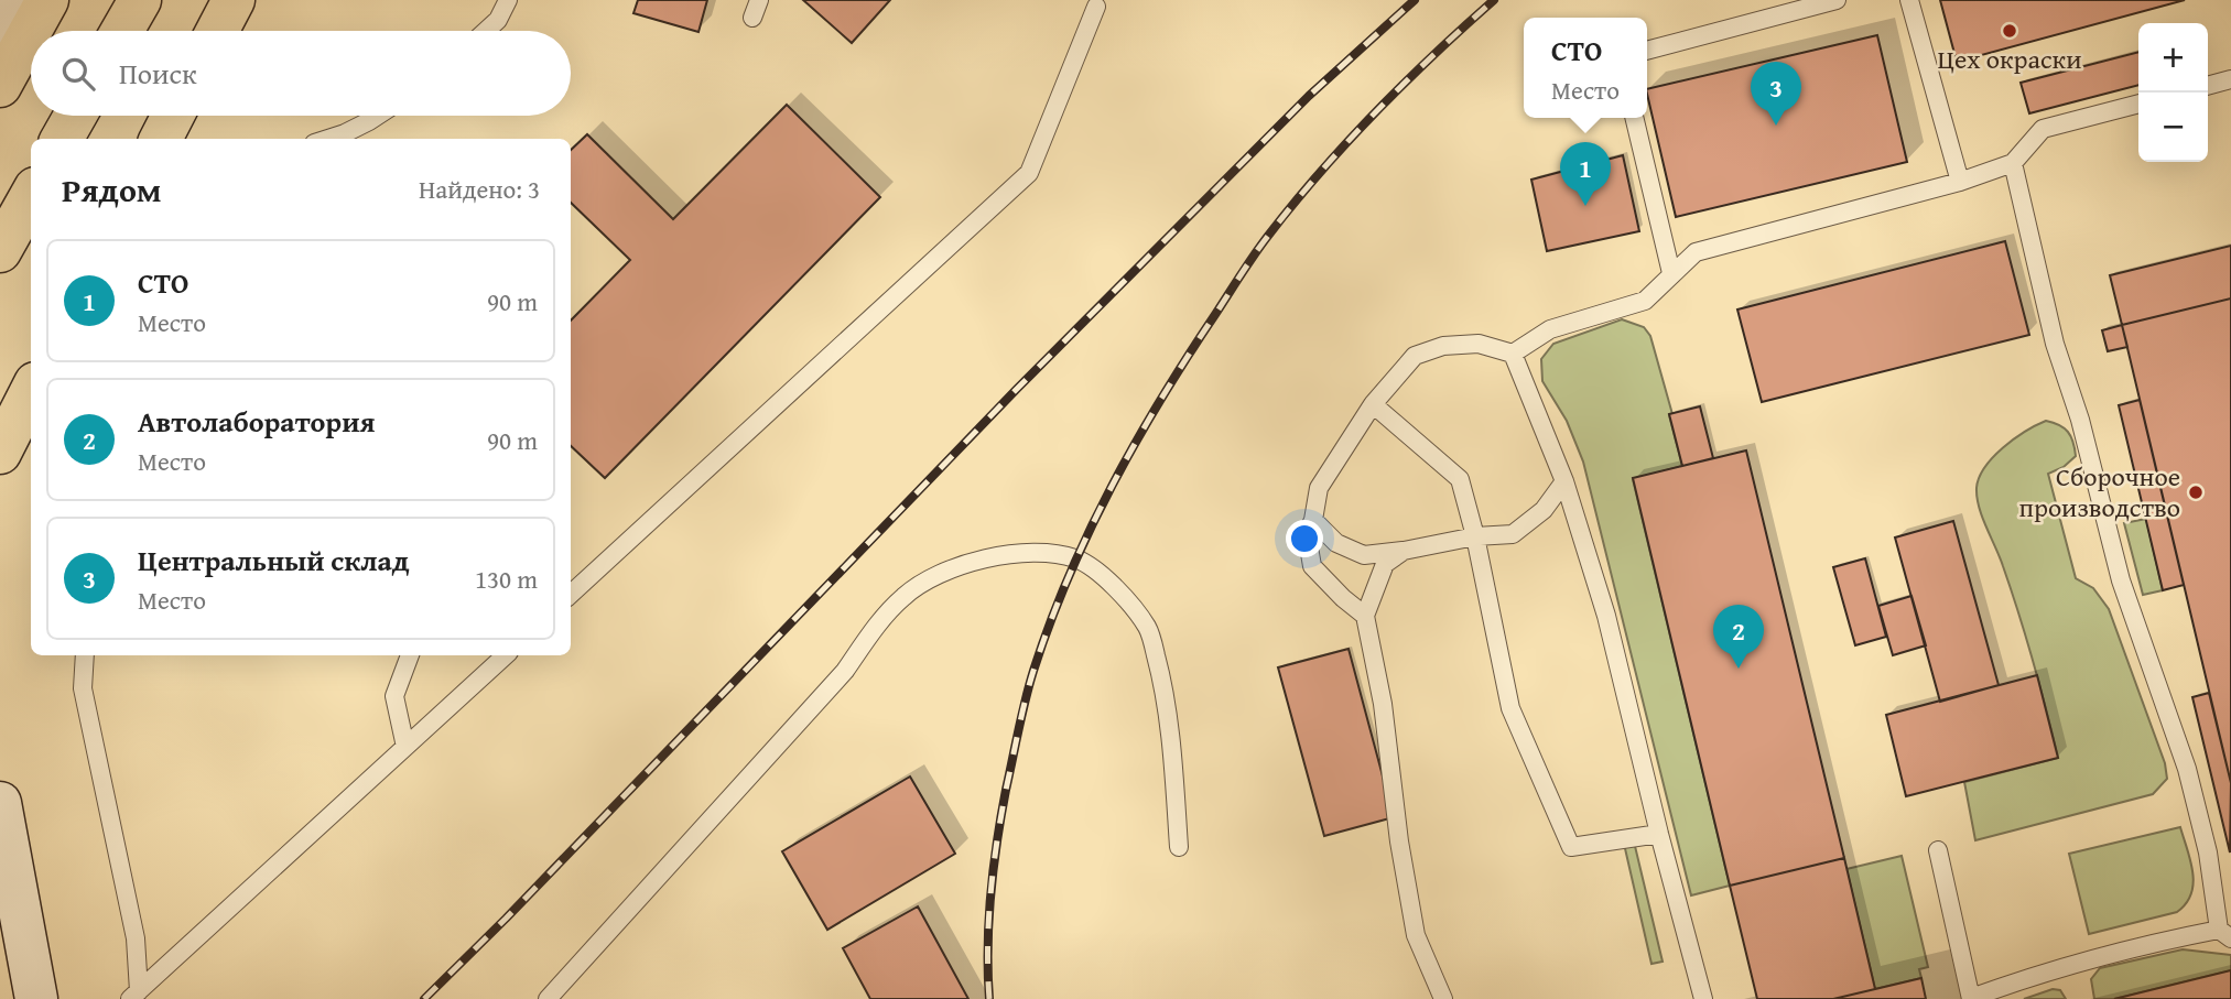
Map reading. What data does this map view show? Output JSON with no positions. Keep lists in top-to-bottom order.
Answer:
{
  "places": ["Цех окраски", "Сборочное производство"],
  "page": {
    "popup": ["СТО", "Место"],
    "map_buttons": ["+", "−"],
    "search": "Поиск",
    "pins": ["3", "1", "2"],
    "heading": ["Рядом", "Найдено: 3"],
    "list": [
      {
        "mark": "1",
        "name": "СТО",
        "note": "Место",
        "value": "90 m"
      },
      {
        "mark": "2",
        "name": "Автолаборатория",
        "note": "Место",
        "value": "90 m"
      },
      {
        "mark": "3",
        "name": "Центральный склад",
        "note": "Место",
        "value": "130 m"
      }
    ]
  }
}
